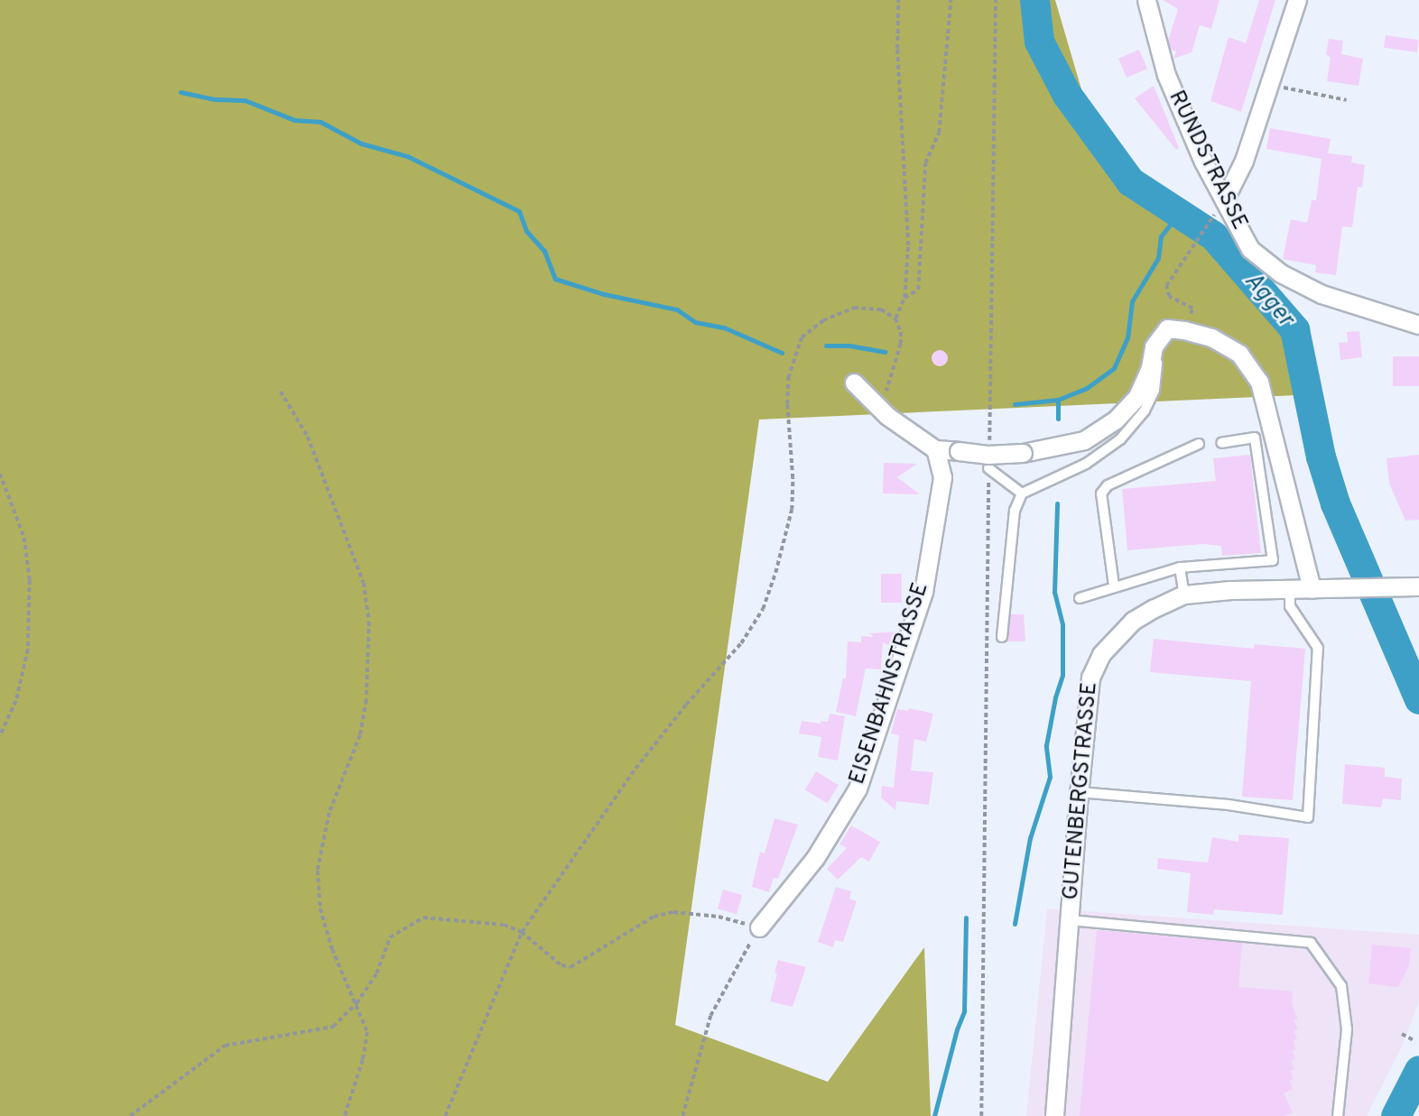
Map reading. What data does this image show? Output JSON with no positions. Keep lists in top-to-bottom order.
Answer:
{
  "streets": {
    "street": ["RUNDSTRASSE", "EISENBAHNSTRASSE", "GUTENBERGSTRASSE"]
  },
  "water": ["Agger"]
}
